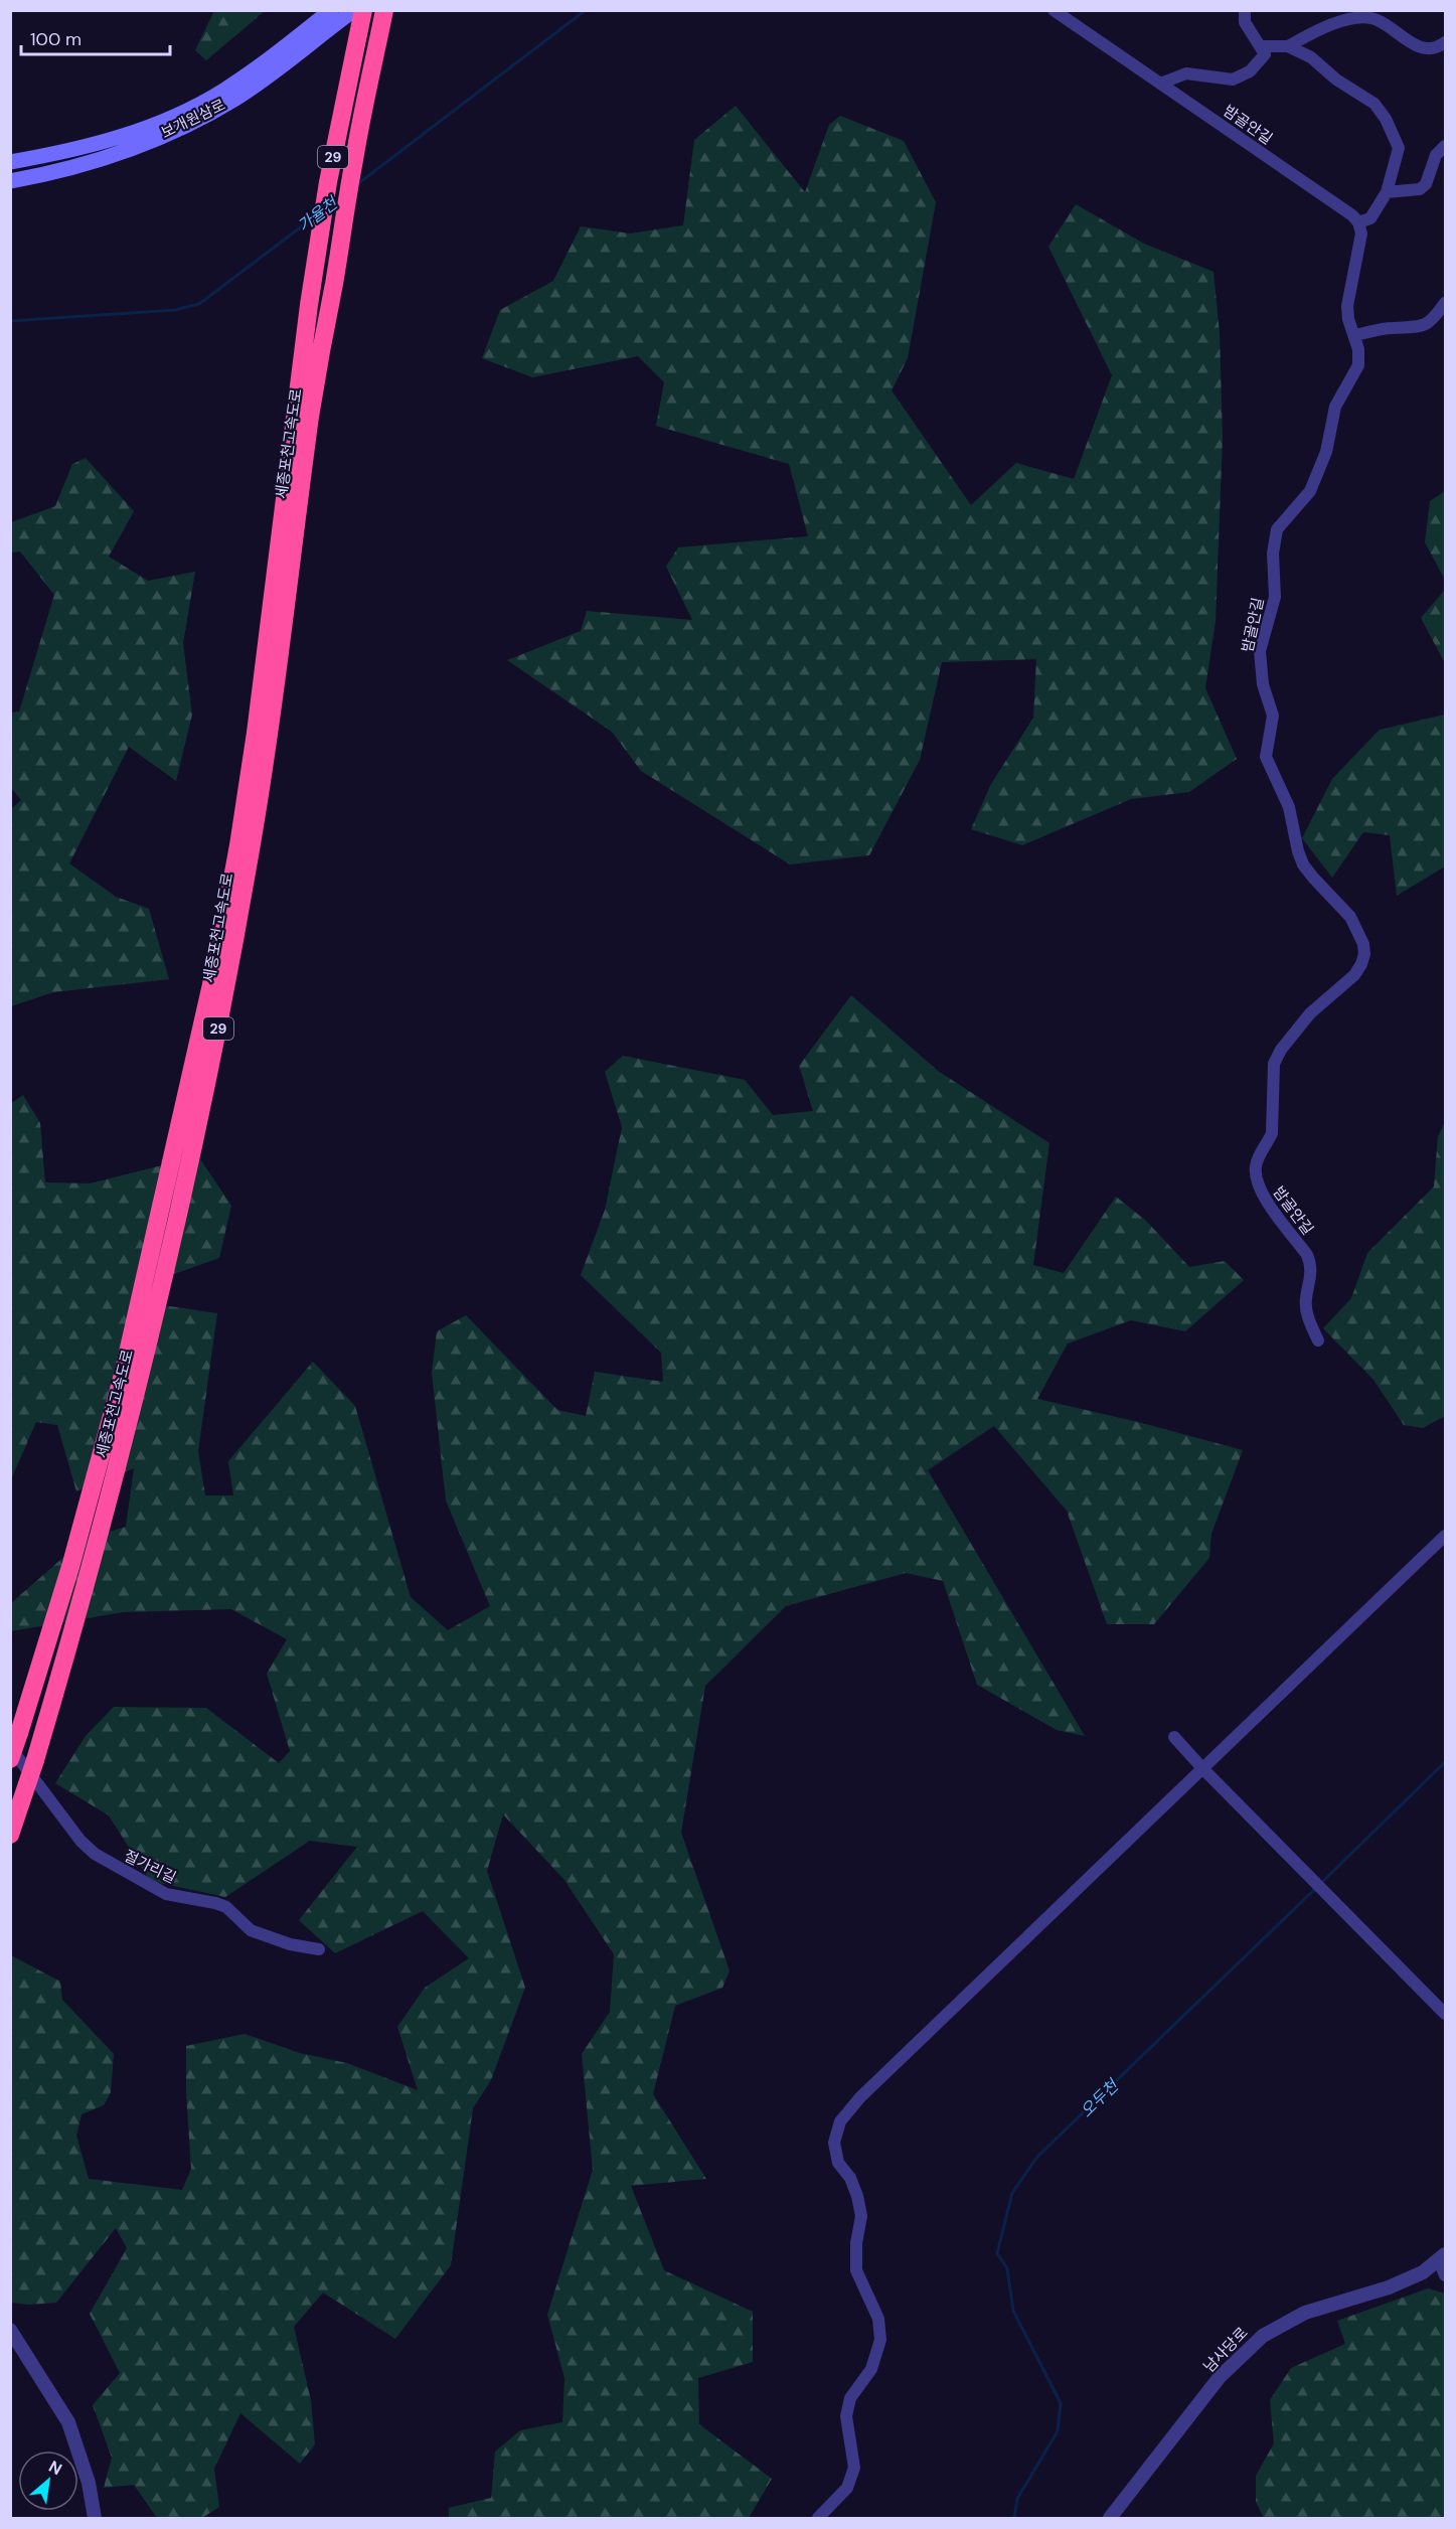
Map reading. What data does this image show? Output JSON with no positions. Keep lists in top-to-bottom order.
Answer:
{
  "streets": {
    "highway": ["29", "세종포천고속도로"],
    "main road": ["보개원삼로"],
    "street": ["밤골안길", "절가리길", "남사당로"]
  },
  "crossings": [
    ["세종포천고속도로", "절가리길"]
  ],
  "water": ["가율천", "오두천"],
  "scale_bar": "100 m",
  "north": "top right"
}
